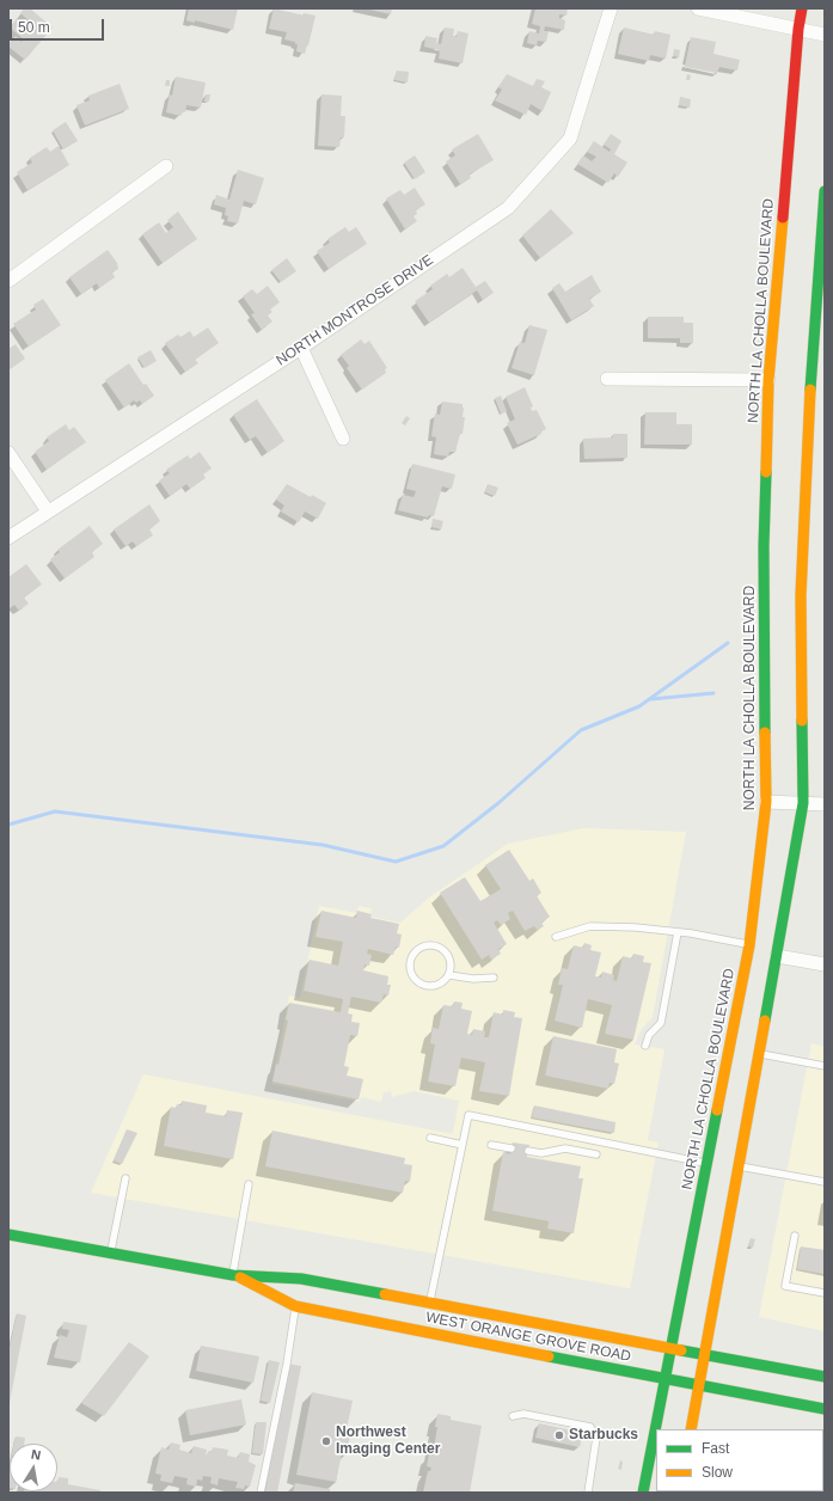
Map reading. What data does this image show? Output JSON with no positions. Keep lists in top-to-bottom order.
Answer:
{
  "streets": {
    "main road": ["NORTH LA CHOLLA BOULEVARD", "WEST ORANGE GROVE ROAD"],
    "street": ["NORTH MONTROSE DRIVE"]
  },
  "crossings": [
    ["NORTH LA CHOLLA BOULEVARD", "WEST ORANGE GROVE ROAD"]
  ],
  "places": ["Starbucks", "Northwest Imaging Center"],
  "legend": ["Fast", "Slow"],
  "scale_bar": "50 m",
  "north": "top"
}
